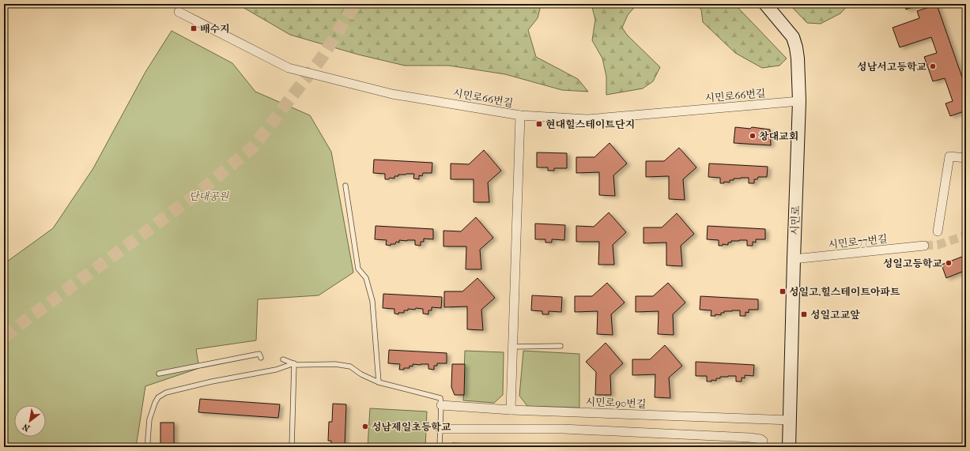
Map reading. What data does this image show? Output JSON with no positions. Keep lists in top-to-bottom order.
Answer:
{
  "streets": {
    "main road": ["시민로"],
    "street": ["시민로66번길", "시민로77번길", "시민로90번길"]
  },
  "crossings": [
    ["시민로66번길", "시민로"],
    ["시민로", "시민로77번길"],
    ["시민로", "시민로90번길"]
  ],
  "parks": ["단대공원"],
  "places": {
    "transit": [
      "배수지",
      "현대힐스테이트단지",
      "성일고.힐스테이트아파트",
      "성일고교앞"
    ],
    "other": [
      "성남서고등학교",
      "창대교회",
      "성일고등학교",
      "성남제일초등학교"
    ]
  },
  "north": "bottom left"
}
